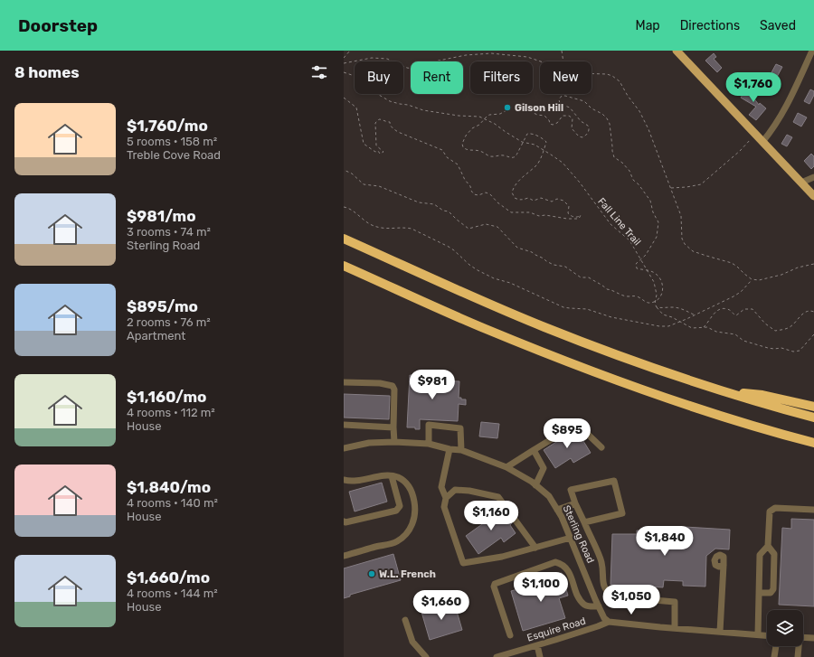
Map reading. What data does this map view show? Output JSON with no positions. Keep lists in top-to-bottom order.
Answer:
{
  "streets": {
    "street": ["Sterling Road", "Esquire Road"],
    "path": ["Fall Line Trail"]
  },
  "crossings": [
    ["Sterling Road", "Esquire Road"]
  ],
  "places": ["Gilson Hill", "W.L. French"],
  "page": {
    "header": "Doorstep",
    "nav": ["Map", "Directions", "Saved"],
    "heading": "8 homes",
    "chip": [
      "Buy",
      "Rent",
      "Filters",
      "New"
    ],
    "price": [
      "$1,760",
      "$981",
      "$895",
      "$1,160",
      "$1,840",
      "$1,100",
      "$1,050",
      "$1,660"
    ],
    "list": [
      {
        "name": "$1,760/mo",
        "note": "5 rooms · 158 m² · Treble Cove Road"
      },
      {
        "name": "$981/mo",
        "note": "3 rooms · 74 m² · Sterling Road"
      },
      {
        "name": "$895/mo",
        "note": "2 rooms · 76 m² · Apartment"
      },
      {
        "name": "$1,160/mo",
        "note": "4 rooms · 112 m² · House"
      },
      {
        "name": "$1,840/mo",
        "note": "4 rooms · 140 m² · House"
      },
      {
        "name": "$1,660/mo",
        "note": "4 rooms · 144 m² · House"
      }
    ]
  }
}
